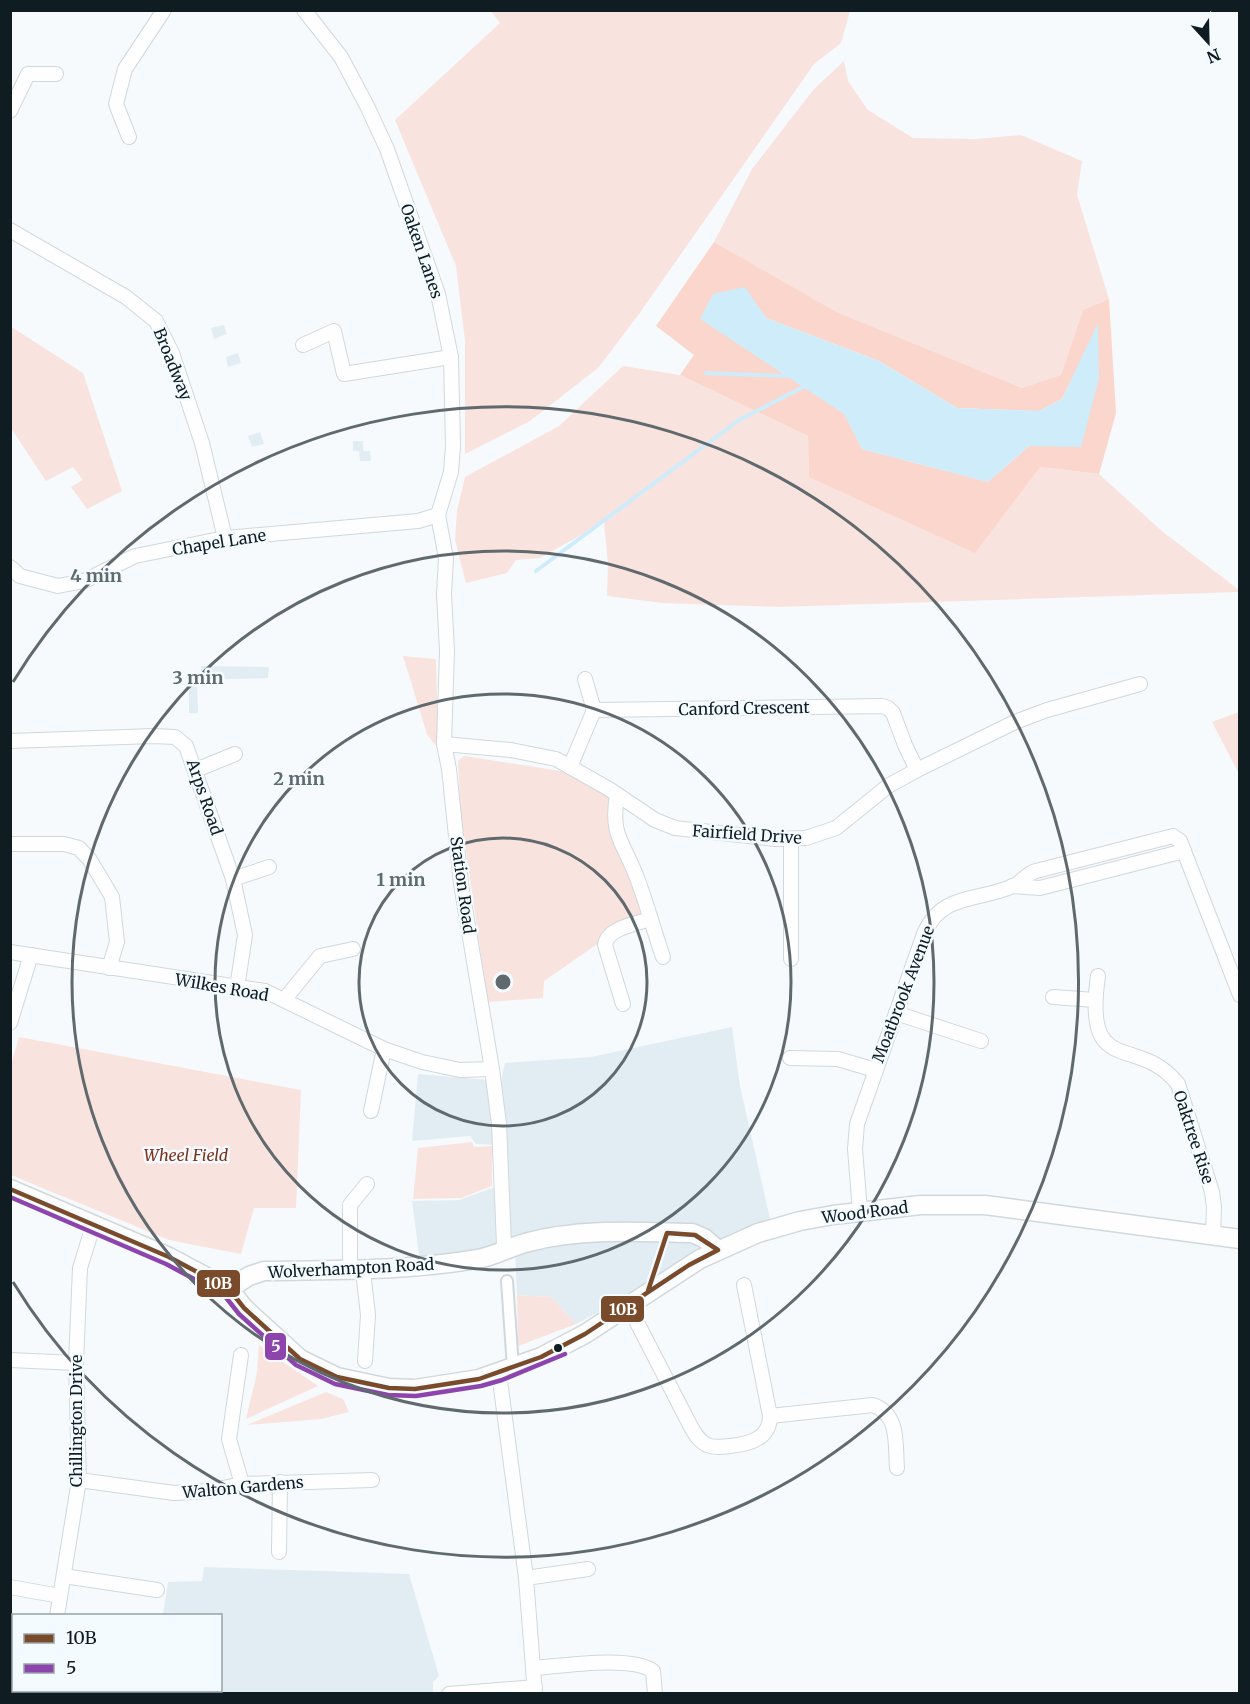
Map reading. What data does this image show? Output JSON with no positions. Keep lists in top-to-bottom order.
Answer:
{
  "streets": {
    "street": [
      "Oaken Lanes",
      "Broadway",
      "Chapel Lane",
      "Canford Crescent",
      "Arps Road",
      "Fairfield Drive",
      "Station Road",
      "Wilkes Road",
      "Moatbrook Avenue",
      "Oaktree Rise",
      "Wood Road",
      "Wolverhampton Road",
      "Chillington Drive",
      "Walton Gardens"
    ]
  },
  "crossings": [
    ["Oaken Lanes", "Chapel Lane"],
    ["Oaken Lanes", "Station Road"],
    ["Broadway", "Chapel Lane"],
    ["Chapel Lane", "Station Road"],
    ["Canford Crescent", "Fairfield Drive"],
    ["Arps Road", "Wilkes Road"],
    ["Fairfield Drive", "Station Road"],
    ["Station Road", "Wilkes Road"],
    ["Station Road", "Wolverhampton Road"],
    ["Moatbrook Avenue", "Wood Road"],
    ["Oaktree Rise", "Wood Road"],
    ["Wood Road", "Wolverhampton Road"],
    ["Chillington Drive", "Walton Gardens"]
  ],
  "parks": ["Wheel Field"],
  "lines": ["transit line 10B", "transit line 5"],
  "legend": ["10B", "5"],
  "north": "bottom",
  "rings": [
    "4 min",
    "3 min",
    "2 min",
    "1 min"
  ]
}
